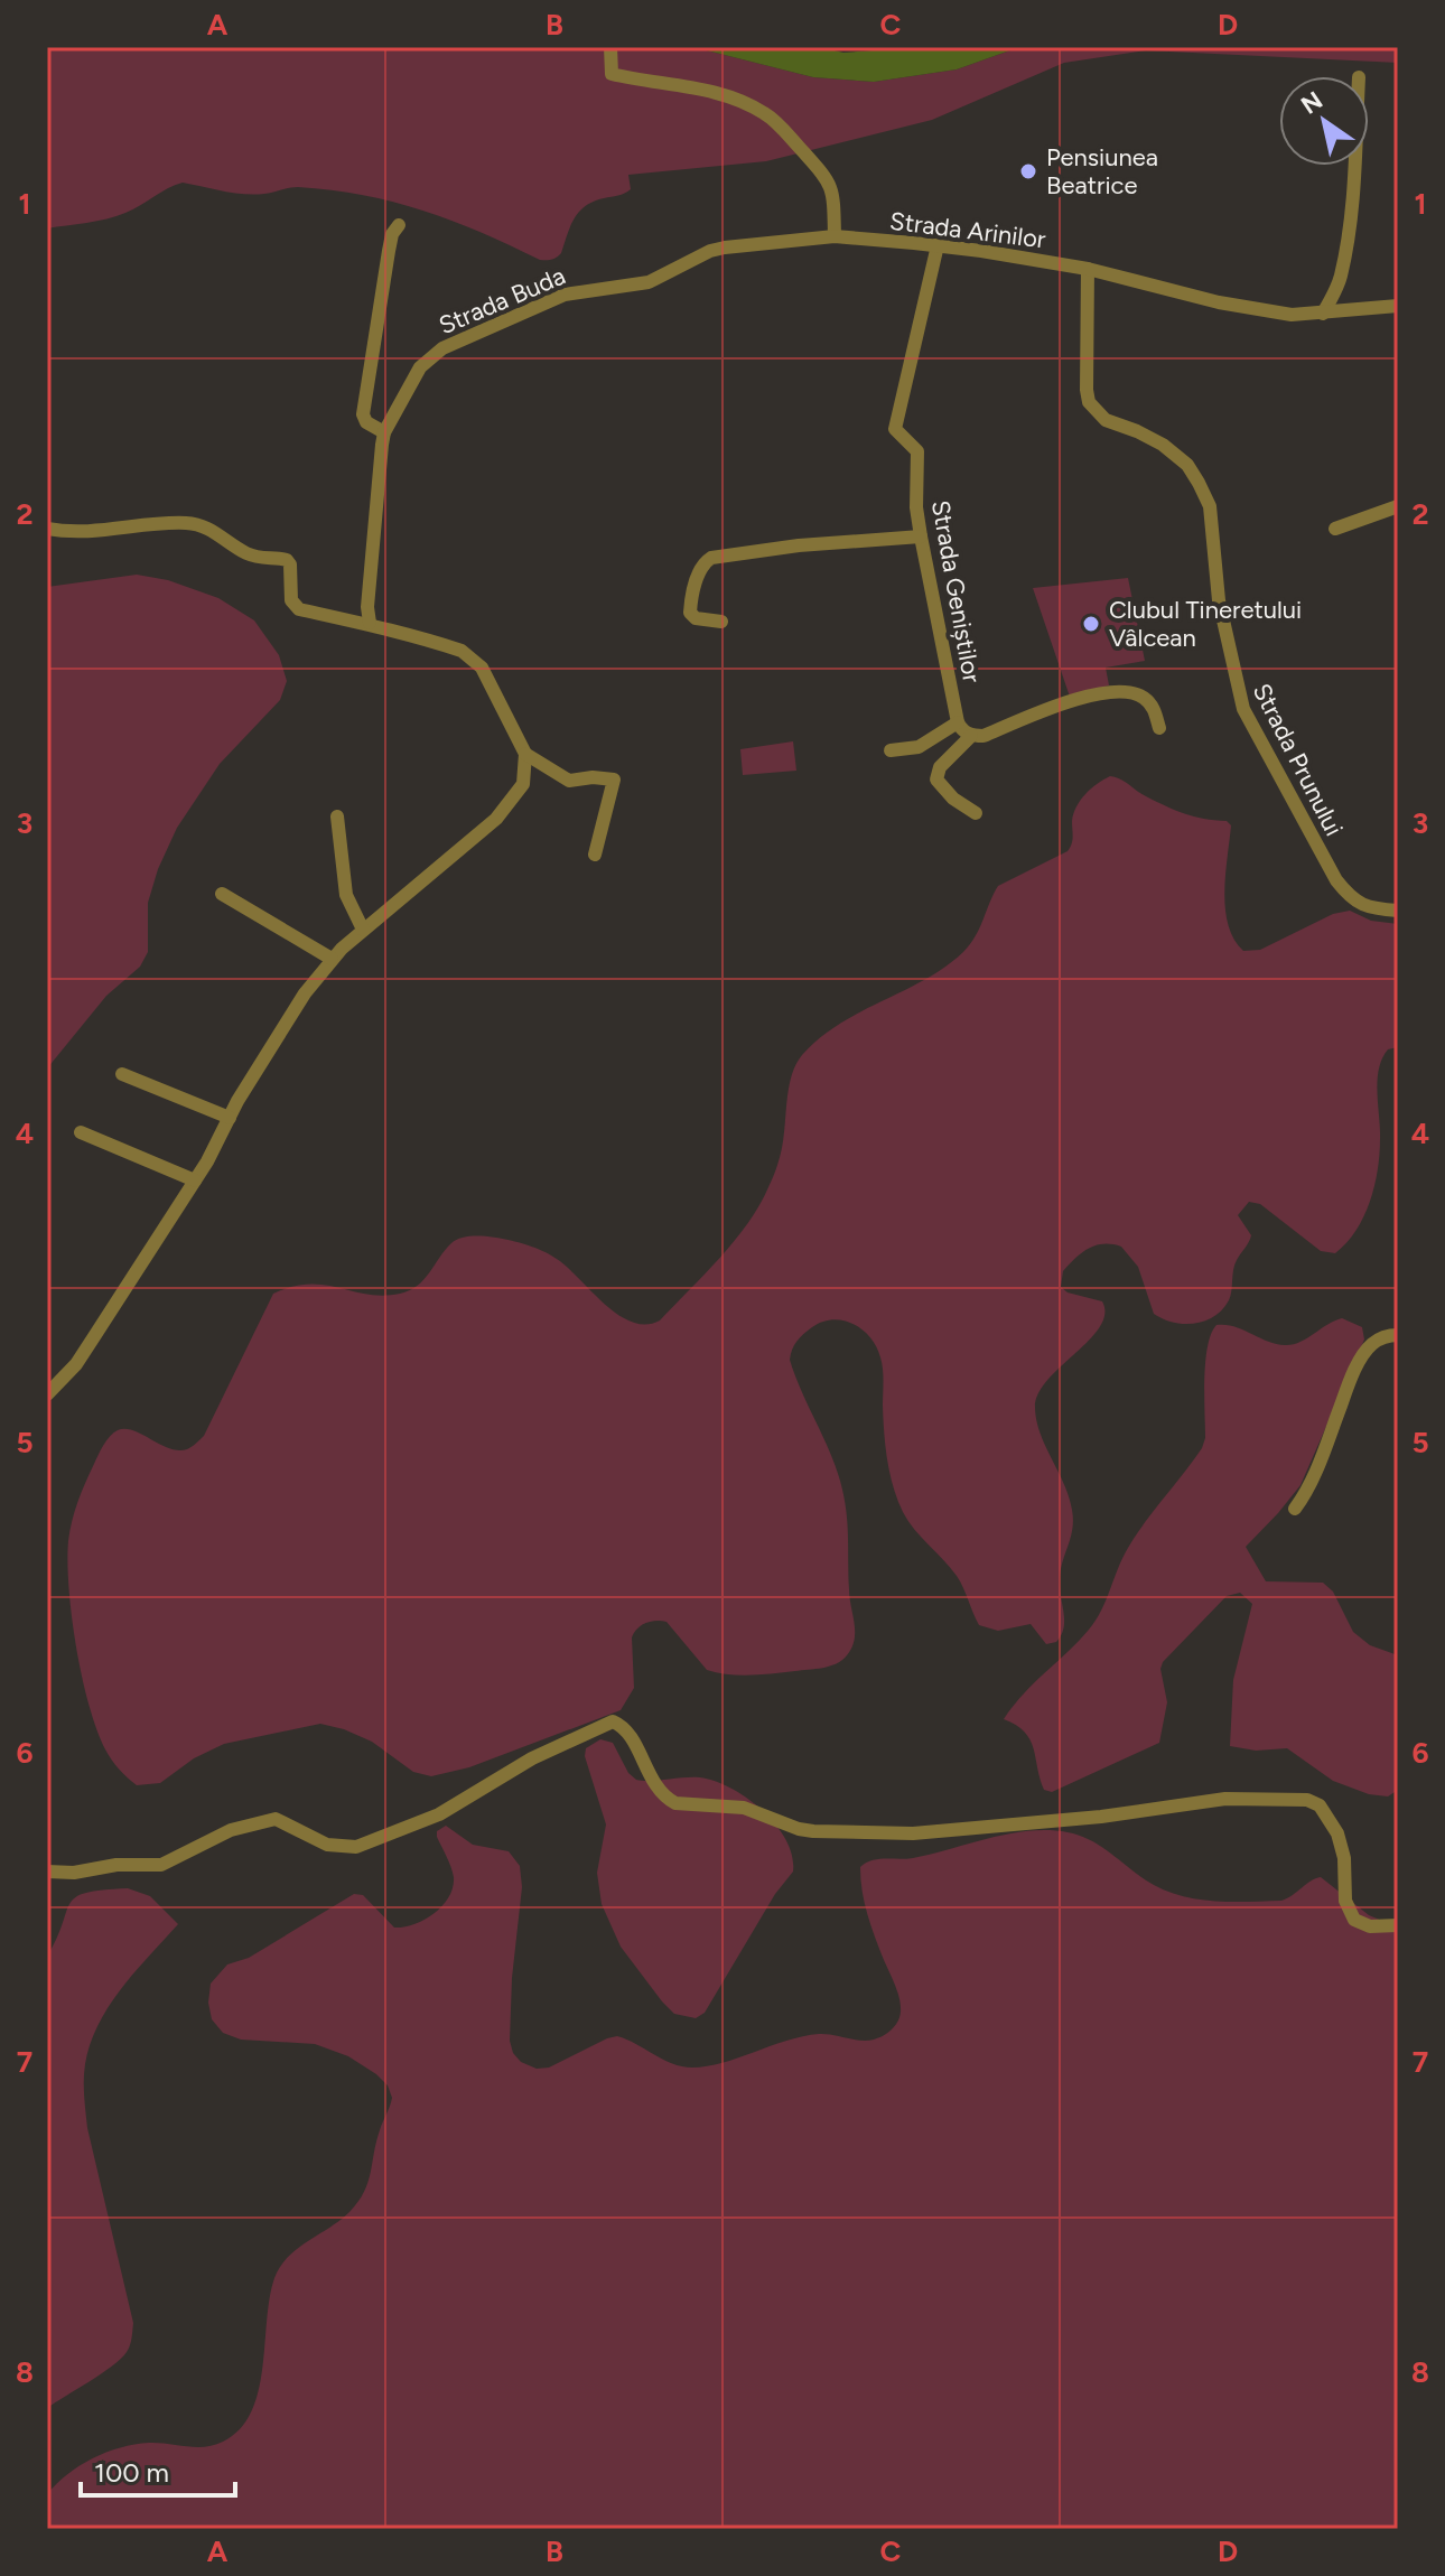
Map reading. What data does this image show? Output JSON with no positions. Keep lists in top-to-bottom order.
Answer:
{
  "streets": {
    "street": [
      "Strada Arinilor",
      "Strada Buda",
      "Strada Geniștilor",
      "Strada Prunului"
    ]
  },
  "crossings": [
    ["Strada Arinilor", "Strada Buda"],
    ["Strada Arinilor", "Strada Geniștilor"],
    ["Strada Arinilor", "Strada Prunului"]
  ],
  "places": ["Pensiunea Beatrice", "Clubul Tineretului Vâlcean"],
  "scale_bar": "100 m",
  "north": "top left",
  "grid": {
    "columns": [
      "A",
      "B",
      "C",
      "D"
    ],
    "rows": [
      "1",
      "2",
      "3",
      "4",
      "5",
      "6",
      "7",
      "8"
    ]
  }
}
